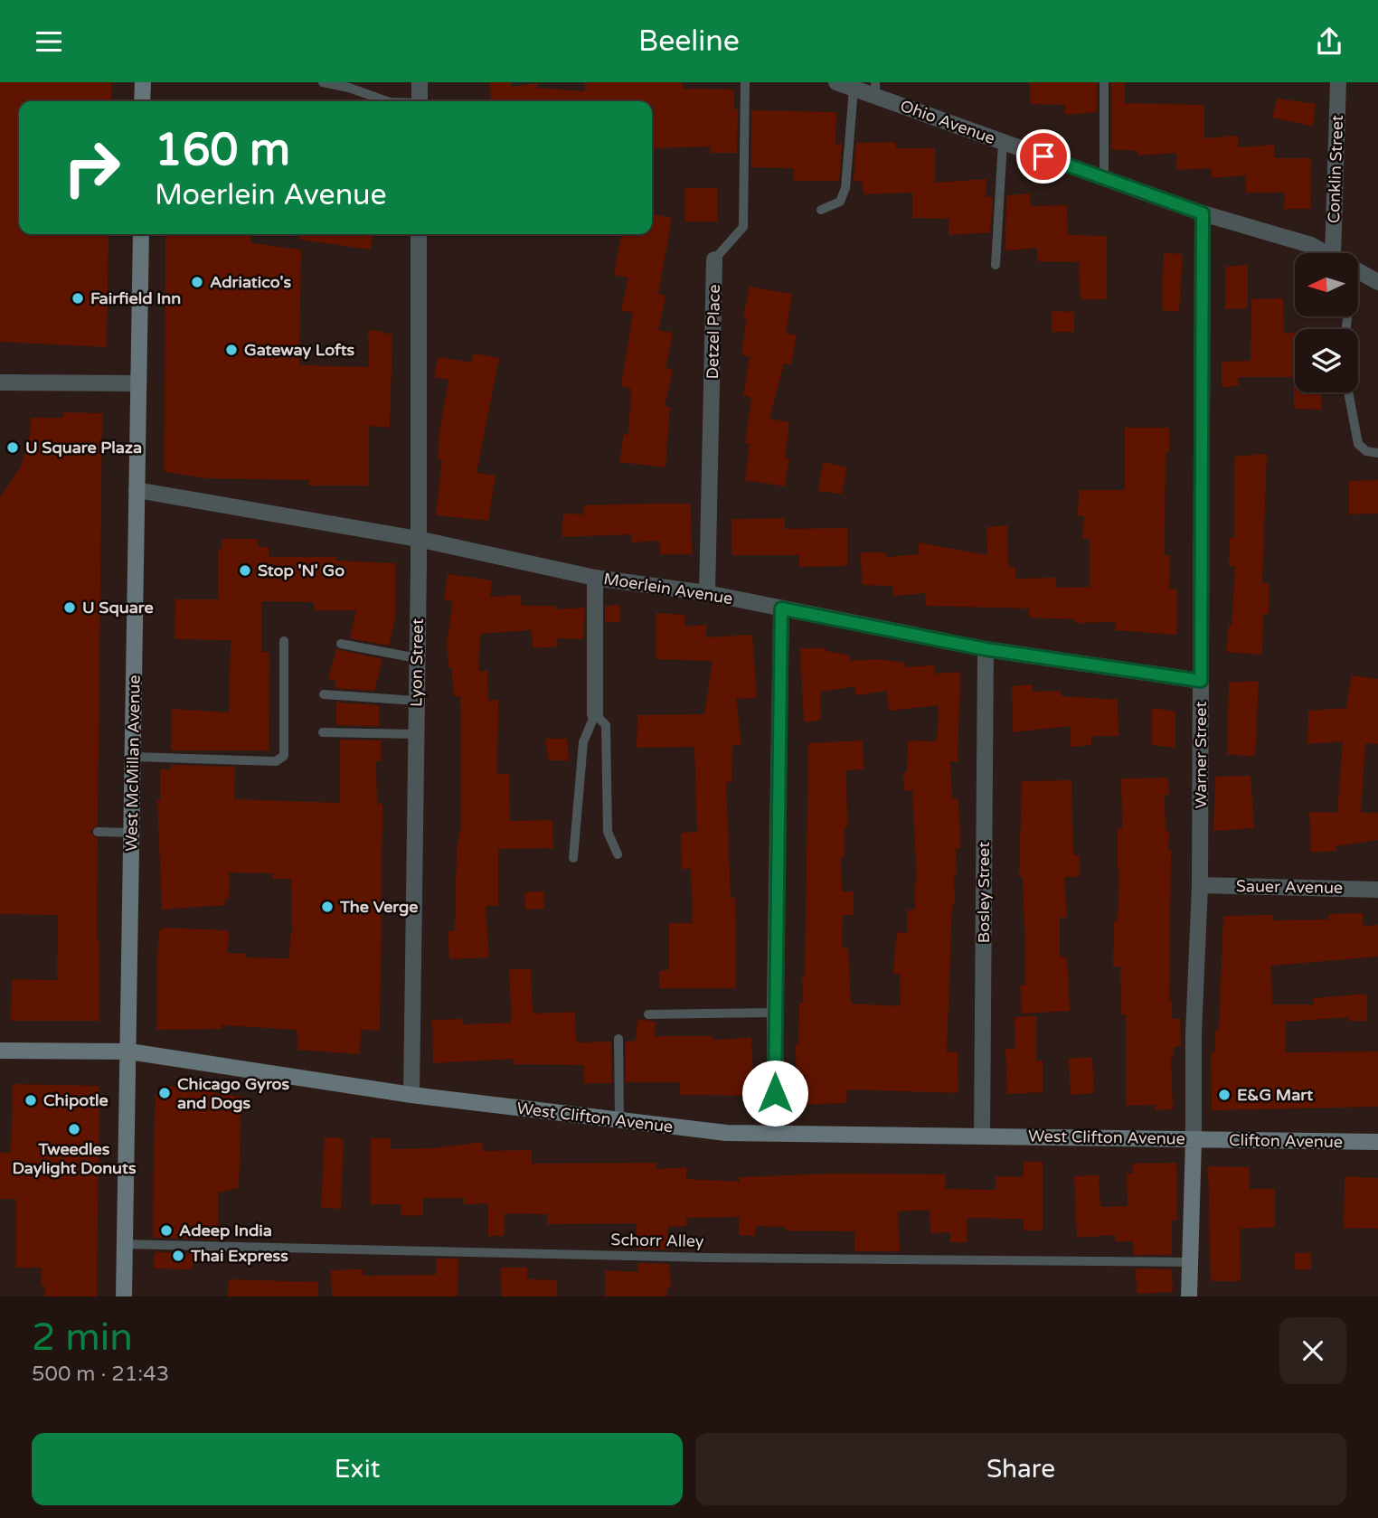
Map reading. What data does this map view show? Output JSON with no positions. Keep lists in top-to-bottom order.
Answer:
{
  "streets": {
    "main road": [
      "Warner Street",
      "West McMillan Avenue",
      "West Clifton Avenue",
      "Clifton Avenue"
    ],
    "street": [
      "Ohio Avenue",
      "Conklin Street",
      "Detzel Place",
      "Moerlein Avenue",
      "Lyon Street",
      "Sauer Avenue",
      "Bosley Street"
    ],
    "lane": ["Schorr Alley"]
  },
  "crossings": [
    ["Ohio Avenue", "Warner Street"],
    ["Detzel Place", "Moerlein Avenue"],
    ["Moerlein Avenue", "Lyon Street"],
    ["Moerlein Avenue", "Warner Street"],
    ["Moerlein Avenue", "West McMillan Avenue"],
    ["Moerlein Avenue", "Bosley Street"],
    ["Lyon Street", "West Clifton Avenue"],
    ["Warner Street", "Sauer Avenue"],
    ["Warner Street", "West Clifton Avenue"],
    ["Warner Street", "Clifton Avenue"],
    ["Warner Street", "Schorr Alley"],
    ["West McMillan Avenue", "West Clifton Avenue"],
    ["West McMillan Avenue", "Schorr Alley"],
    ["Bosley Street", "West Clifton Avenue"],
    ["West Clifton Avenue", "Clifton Avenue"]
  ],
  "places": [
    "Adriatico's",
    "Fairfield Inn",
    "Gateway Lofts",
    "U Square Plaza",
    "Stop 'N' Go",
    "U Square",
    "The Verge",
    "Chicago Gyros and Dogs",
    "E&G Mart",
    "Chipotle",
    "Tweedles Daylight Donuts",
    "Adeep India",
    "Thai Express"
  ],
  "north": "left",
  "page": {
    "header": "Beeline",
    "turn": ["160 m", "Moerlein Avenue"],
    "heading": ["2 min", "500 m · 21:43"],
    "buttons": ["Exit", "Share"]
  }
}
